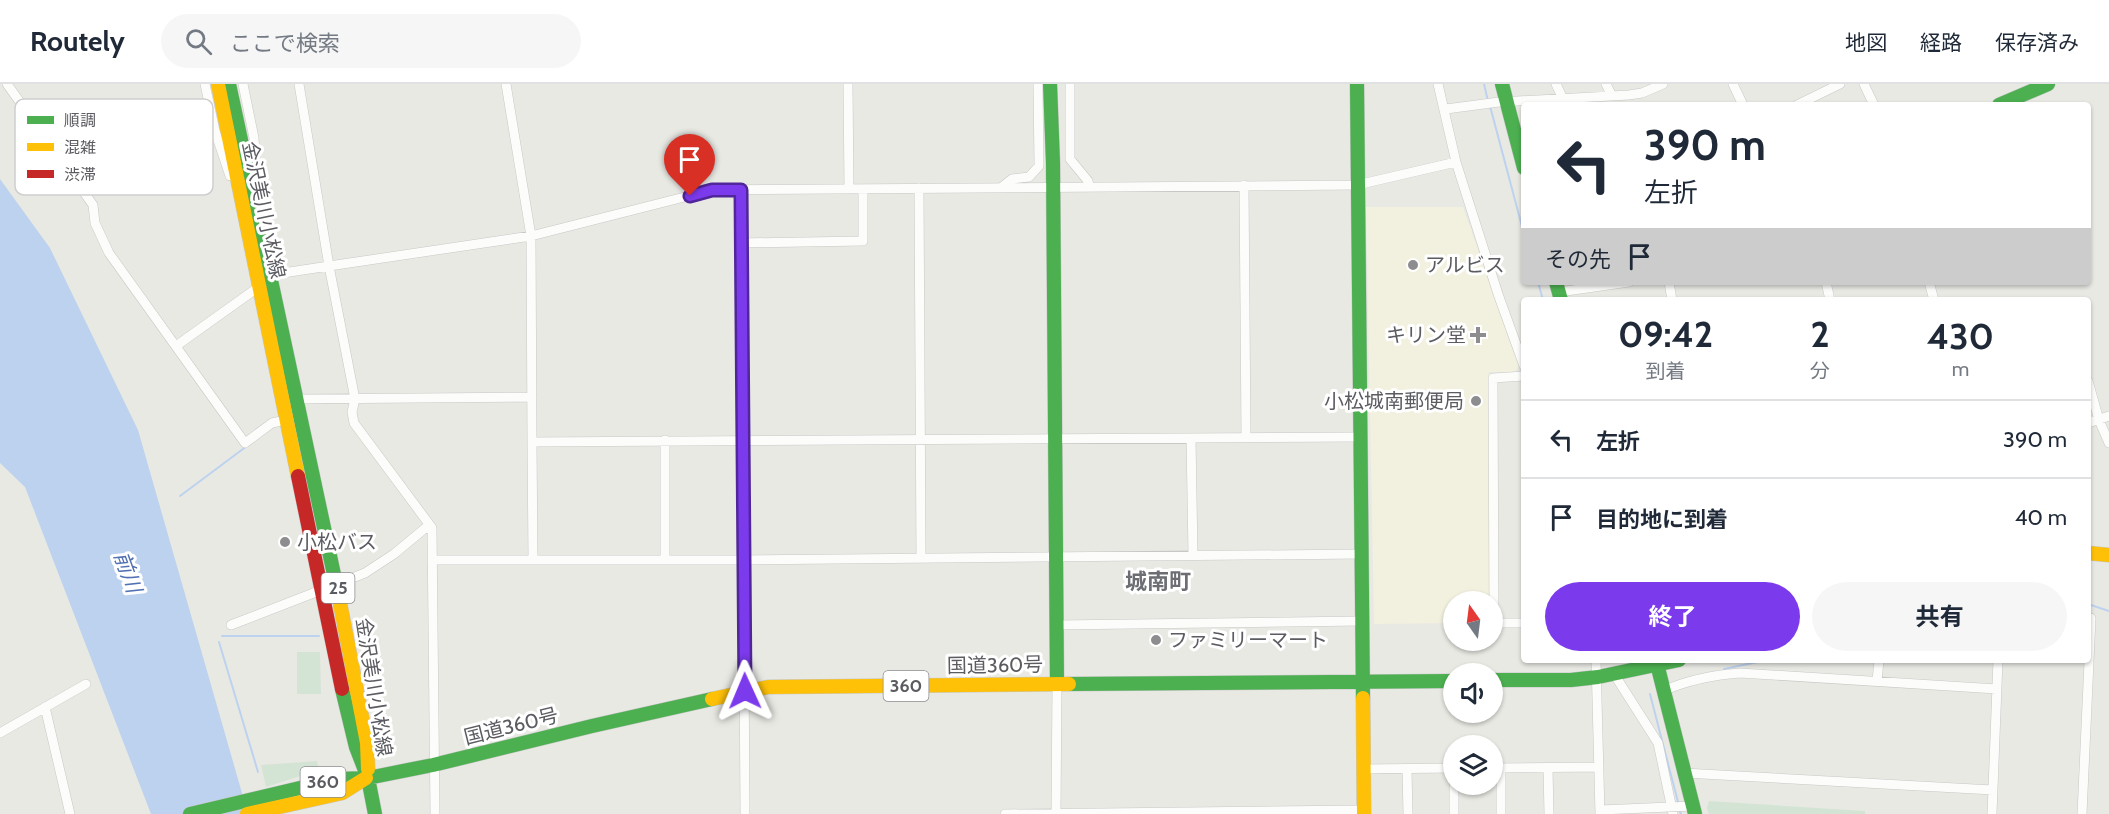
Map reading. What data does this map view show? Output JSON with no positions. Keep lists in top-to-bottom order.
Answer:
{
  "streets": {
    "main road": [
      "金沢美川小松線",
      "25",
      "国道360号",
      "360"
    ]
  },
  "crossings": [
    ["金沢美川小松線", "国道360号"]
  ],
  "districts": ["城南町"],
  "water": ["前川"],
  "places": {
    "other": [
      "アルビス",
      "小松城南郵便局",
      "小松バス",
      "ファミリーマート"
    ],
    "health": ["キリン堂"]
  },
  "legend": ["順調", "混雑", "渋滞"],
  "north": "top",
  "page": {
    "header": "Routely",
    "search": "ここで検索",
    "nav": ["地図", "経路", "保存済み"],
    "turn": ["390 m", "左折"],
    "then": "その先",
    "eta": [
      "09:42",
      "到着",
      "2",
      "分",
      "430",
      "m"
    ],
    "list": [
      {
        "name": "左折",
        "value": "390 m"
      },
      {
        "name": "目的地に到着",
        "value": "40 m"
      }
    ],
    "buttons": ["終了", "共有"]
  }
}
